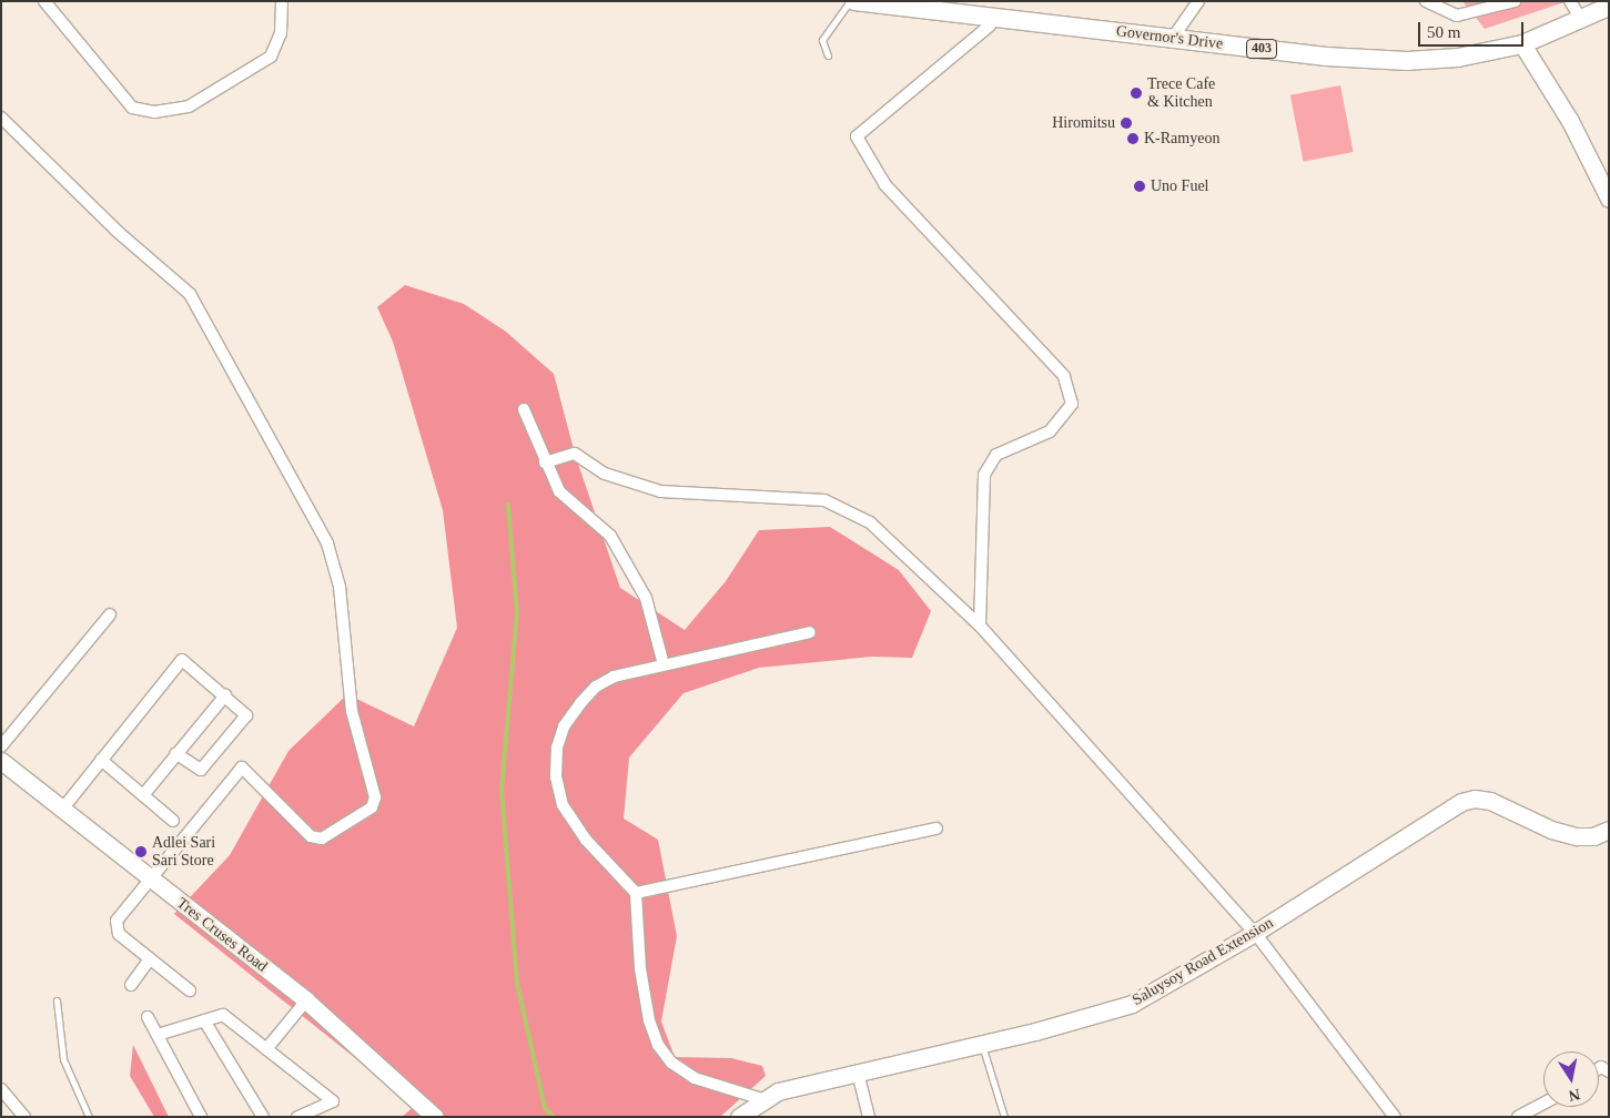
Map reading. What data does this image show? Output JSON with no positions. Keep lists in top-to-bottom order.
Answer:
{
  "streets": {
    "main road": [
      "Governor's Drive",
      "403",
      "Tres Cruses Road",
      "Saluysoy Road Extension"
    ]
  },
  "places": [
    "Trece Cafe & Kitchen",
    "Hiromitsu",
    "K-Ramyeon",
    "Uno Fuel",
    "Adlei Sari Sari Store"
  ],
  "scale_bar": "50 m",
  "north": "bottom"
}
